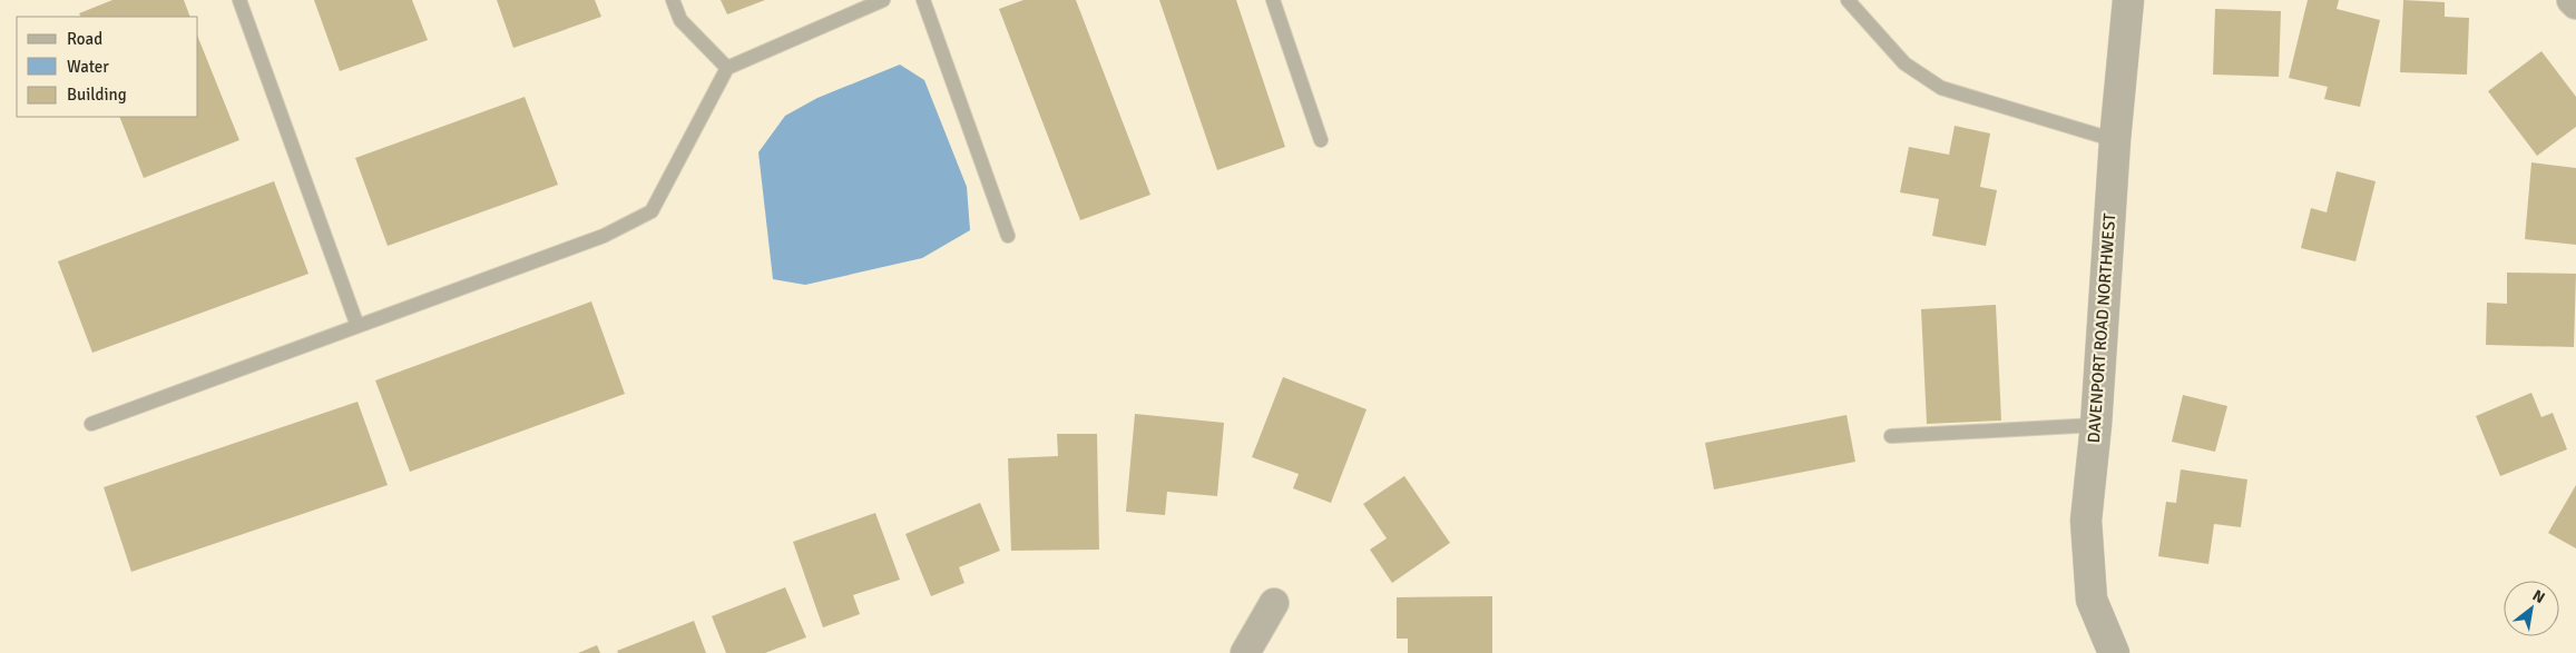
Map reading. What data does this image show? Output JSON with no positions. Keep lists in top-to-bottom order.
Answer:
{
  "streets": {
    "street": ["DAVENPORT ROAD NORTHWEST"]
  },
  "legend": ["Road", "Water", "Building"],
  "north": "top right"
}
